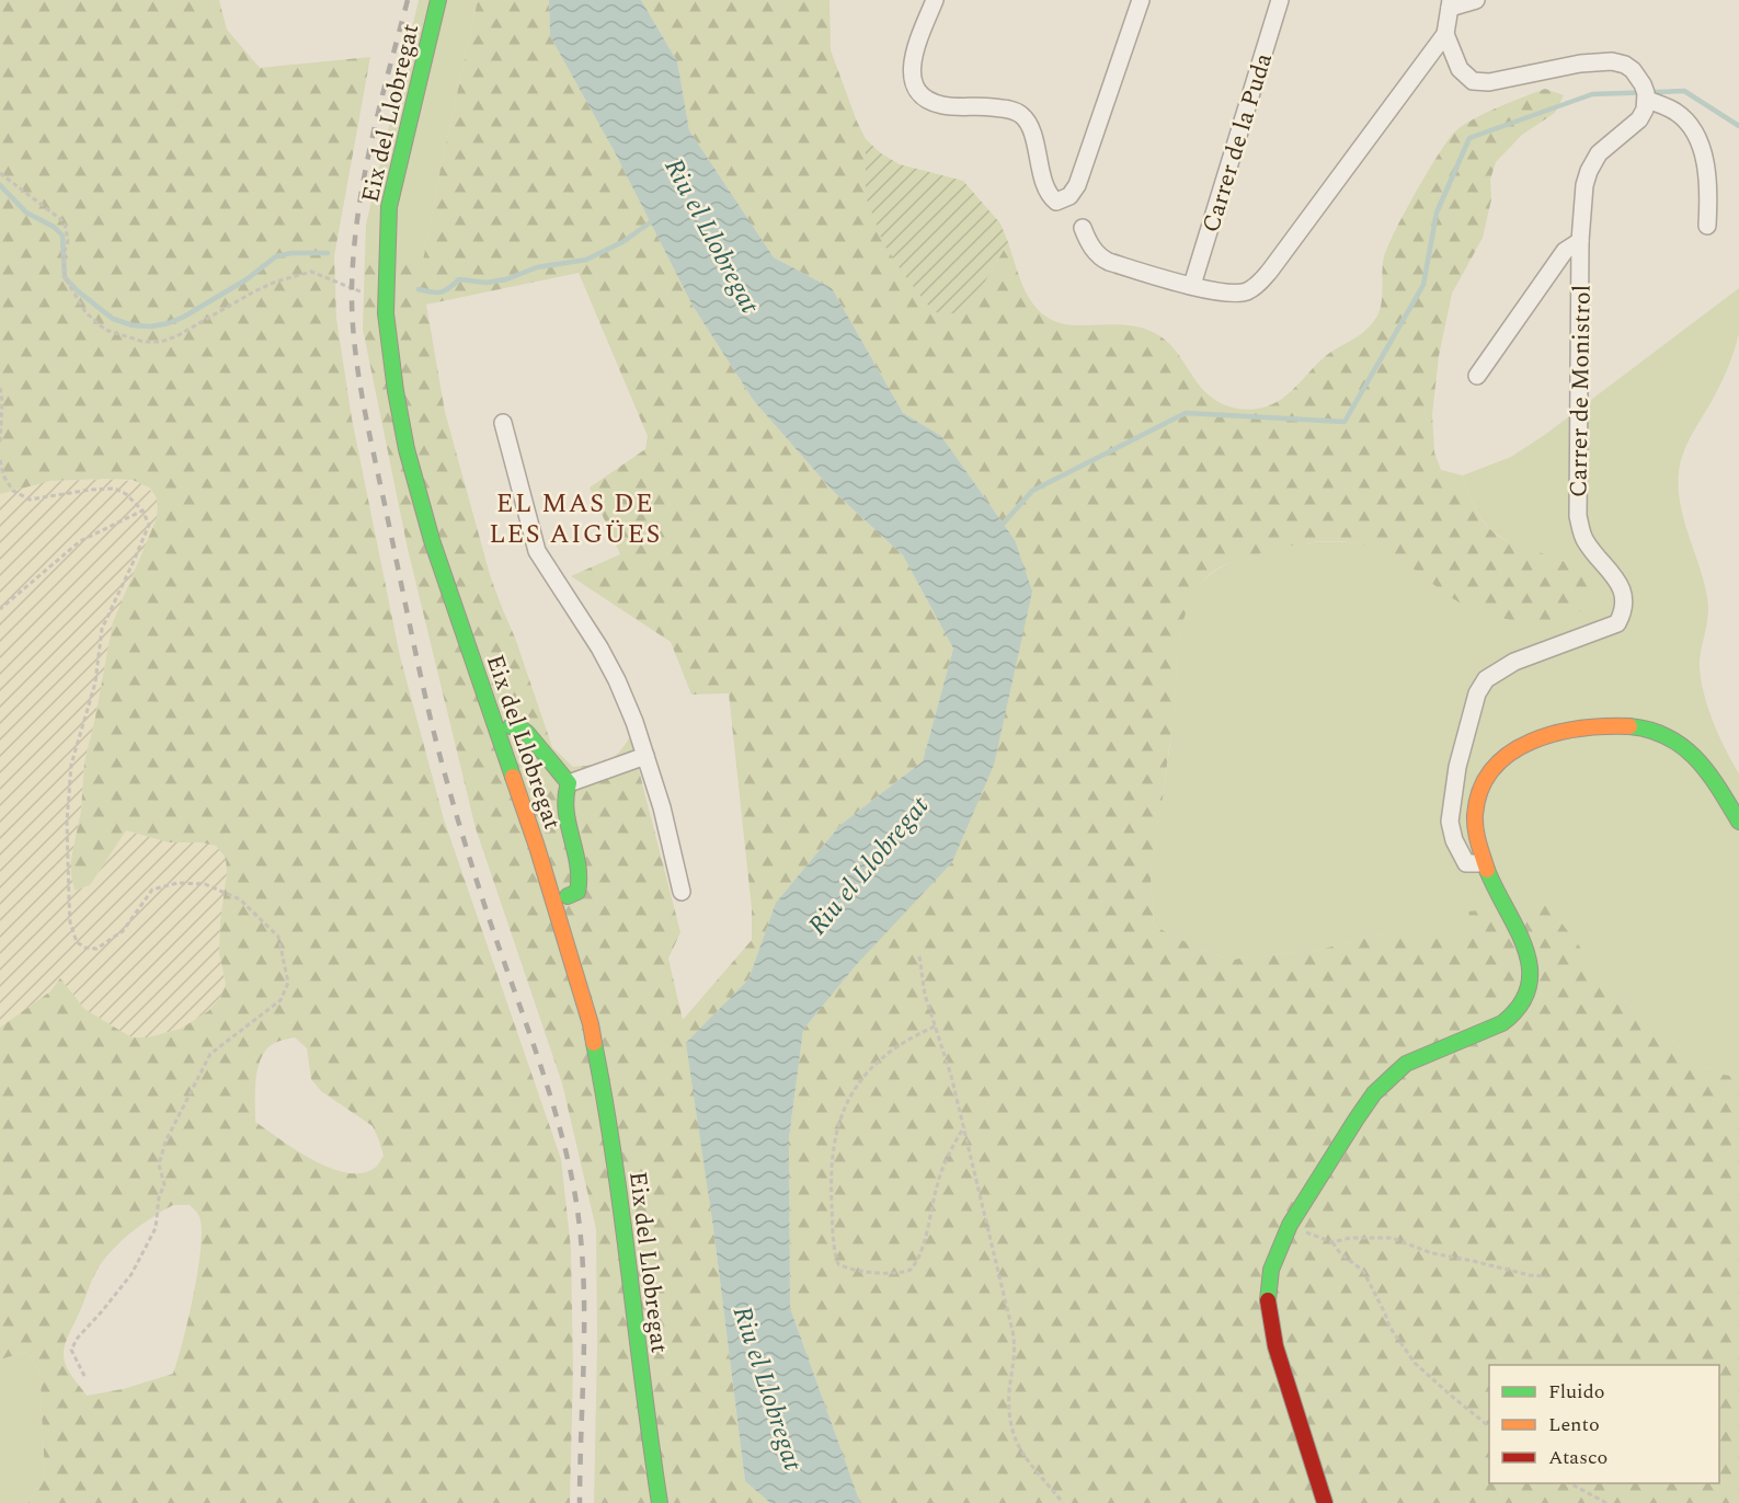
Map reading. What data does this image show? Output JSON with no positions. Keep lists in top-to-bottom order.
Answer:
{
  "streets": {
    "main road": ["Eix del Llobregat"],
    "street": ["Carrer de la Puda", "Carrer de Monistrol"]
  },
  "districts": ["EL MAS DE LES AIGÜES"],
  "water": ["Riu el Llobregat"],
  "legend": ["Fluido", "Lento", "Atasco"]
}
